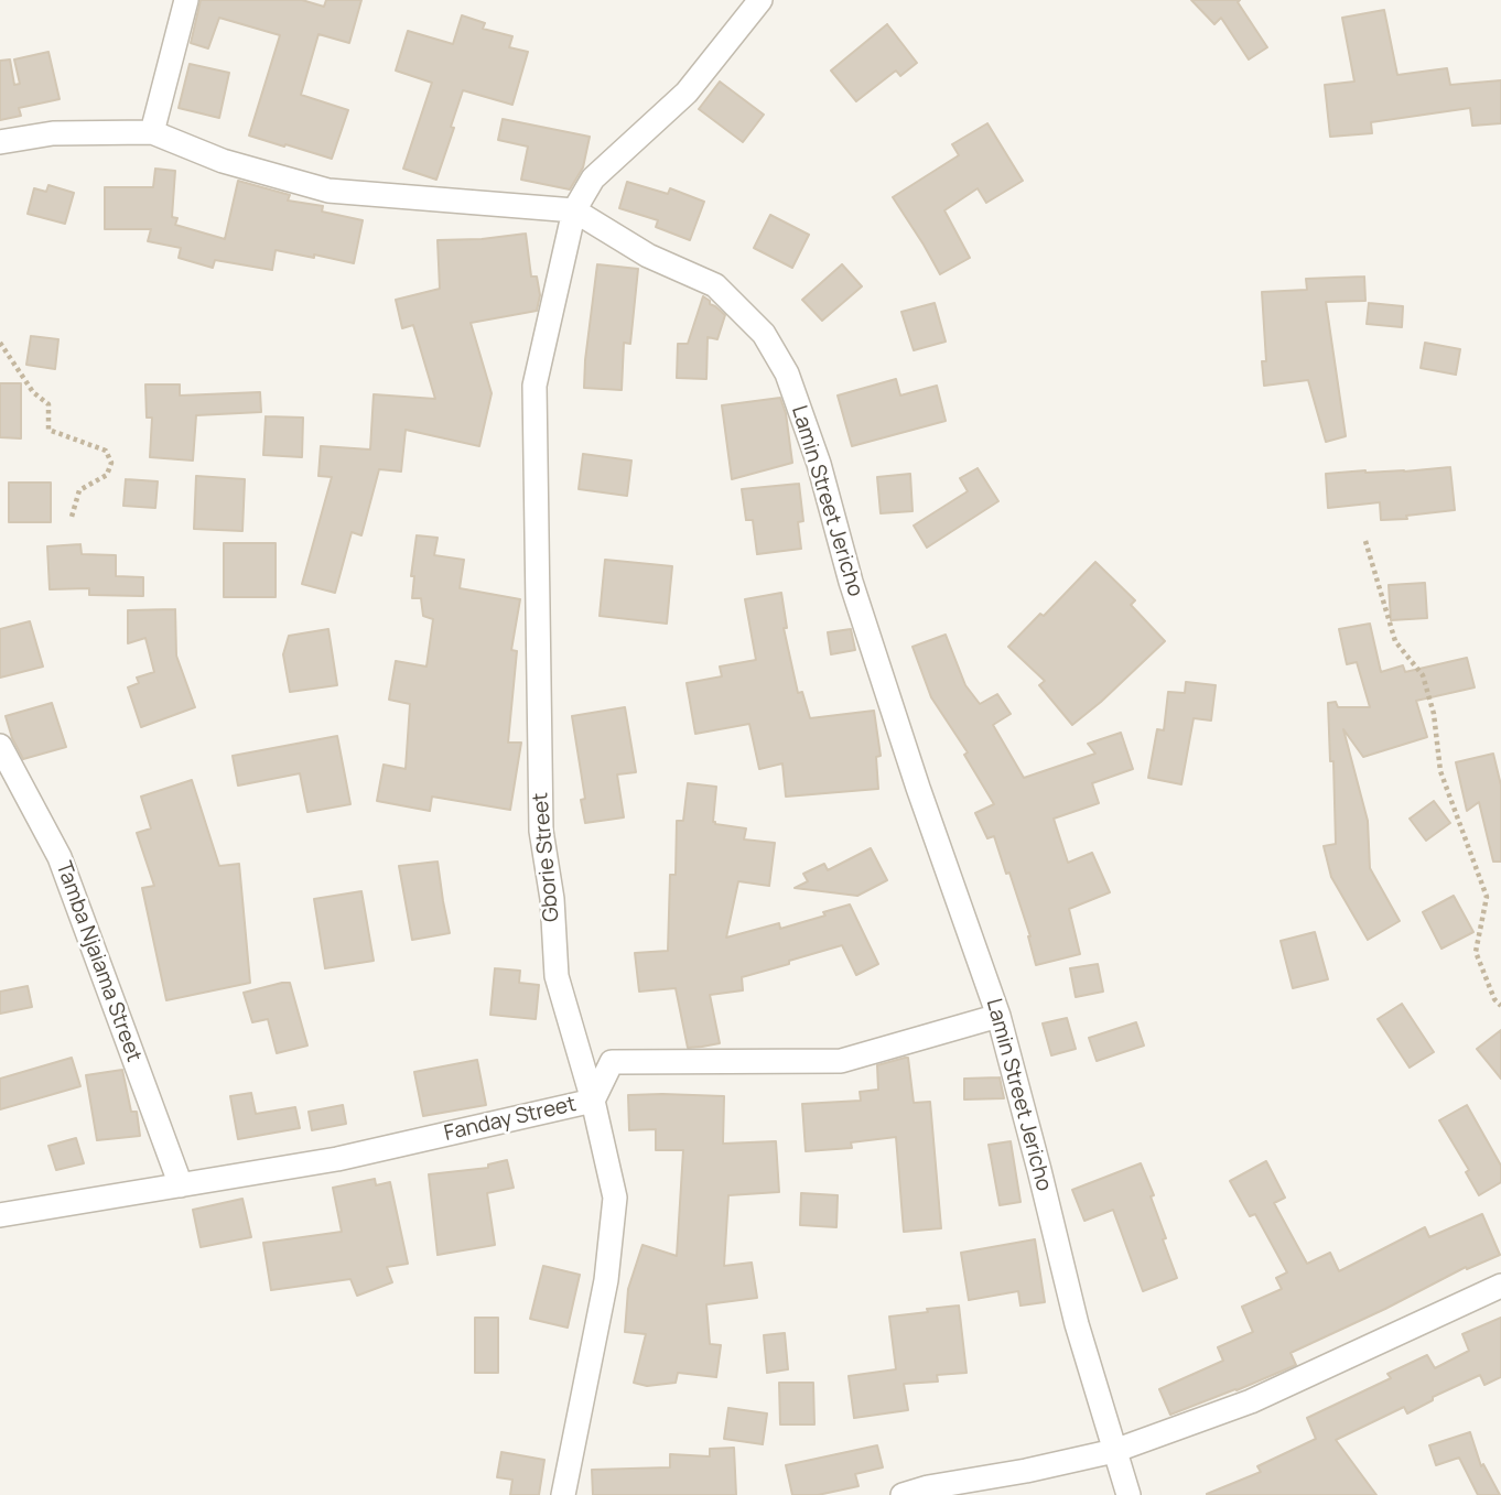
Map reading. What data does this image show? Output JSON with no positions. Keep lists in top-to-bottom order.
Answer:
{
  "streets": {
    "street": [
      "Lamin Street Jericho",
      "Gborie Street",
      "Tamba Njaiama Street",
      "Fanday Street"
    ]
  },
  "crossings": [
    ["Lamin Street Jericho", "Gborie Street"],
    ["Lamin Street Jericho", "Fanday Street"],
    ["Gborie Street", "Fanday Street"],
    ["Tamba Njaiama Street", "Fanday Street"]
  ]
}
